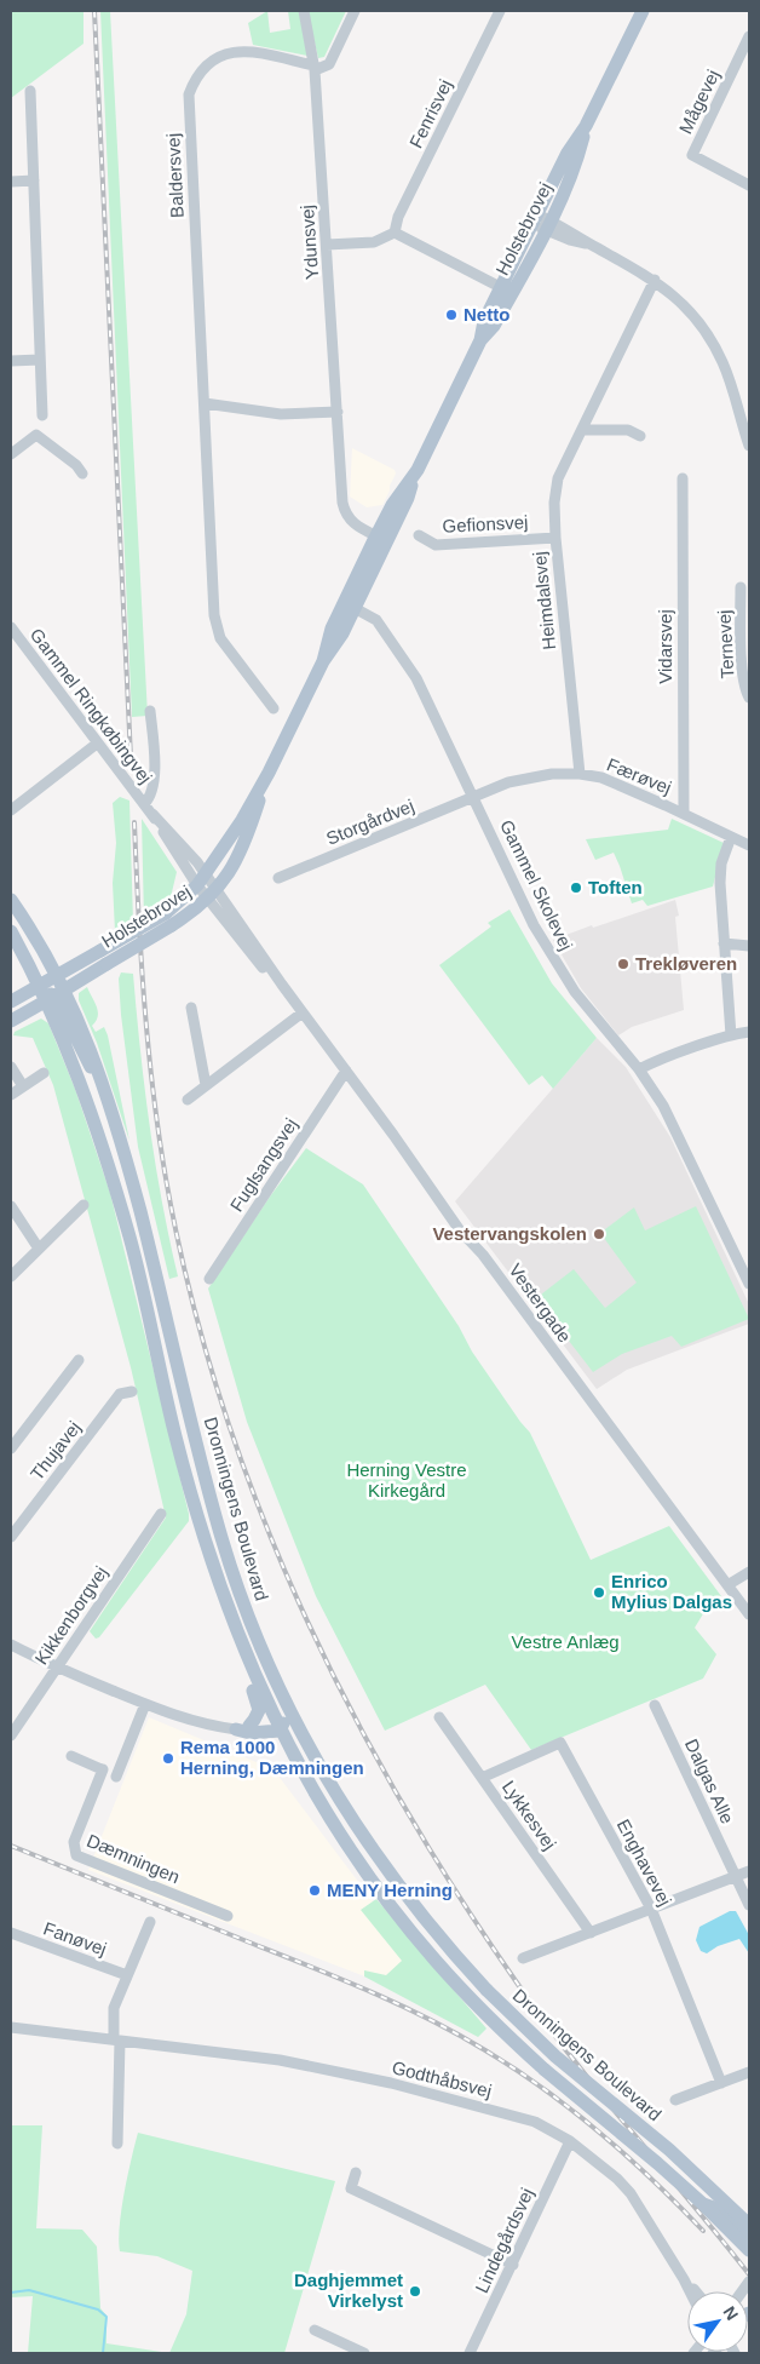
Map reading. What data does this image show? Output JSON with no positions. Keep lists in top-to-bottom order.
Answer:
{
  "streets": {
    "main road": ["Holstebrovej", "Dronningens Boulevard"],
    "street": [
      "Mågevej",
      "Fenrisvej",
      "Baldersvej",
      "Ydunsvej",
      "Gefionsvej",
      "Heimdalsvej",
      "Ternevej",
      "Vidarsvej",
      "Gammel Ringkøbingvej",
      "Færøvej",
      "Storgårdvej",
      "Gammel Skolevej",
      "Fuglsangsvej",
      "Vestergade",
      "Thujavej",
      "Kikkenborgvej",
      "Dalgas Alle",
      "Lykkesvej",
      "Dæmningen",
      "Enghavevej",
      "Fanøvej",
      "Godthåbsvej",
      "Lindegårdsvej"
    ]
  },
  "crossings": [
    ["Baldersvej", "Ydunsvej"],
    ["Holstebrovej", "Ydunsvej"],
    ["Holstebrovej", "Gammel Ringkøbingvej"],
    ["Holstebrovej", "Gammel Skolevej"],
    ["Holstebrovej", "Vestergade"],
    ["Holstebrovej", "Dronningens Boulevard"],
    ["Gefionsvej", "Heimdalsvej"],
    ["Heimdalsvej", "Færøvej"],
    ["Vidarsvej", "Færøvej"],
    ["Gammel Ringkøbingvej", "Vestergade"],
    ["Færøvej", "Storgårdvej"],
    ["Færøvej", "Gammel Skolevej"],
    ["Storgårdvej", "Gammel Skolevej"],
    ["Fuglsangsvej", "Vestergade"],
    ["Lykkesvej", "Enghavevej"],
    ["Godthåbsvej", "Lindegårdsvej"]
  ],
  "parks": ["Herning Vestre Kirkegård", "Vestre Anlæg"],
  "places": [
    "Netto",
    "Toften",
    "Trekløveren",
    "Vestervangskolen",
    "Enrico Mylius Dalgas",
    "Rema 1000 Herning, Dæmningen",
    "MENY Herning",
    "Daghjemmet Virkelyst"
  ],
  "north": "top right"
}
